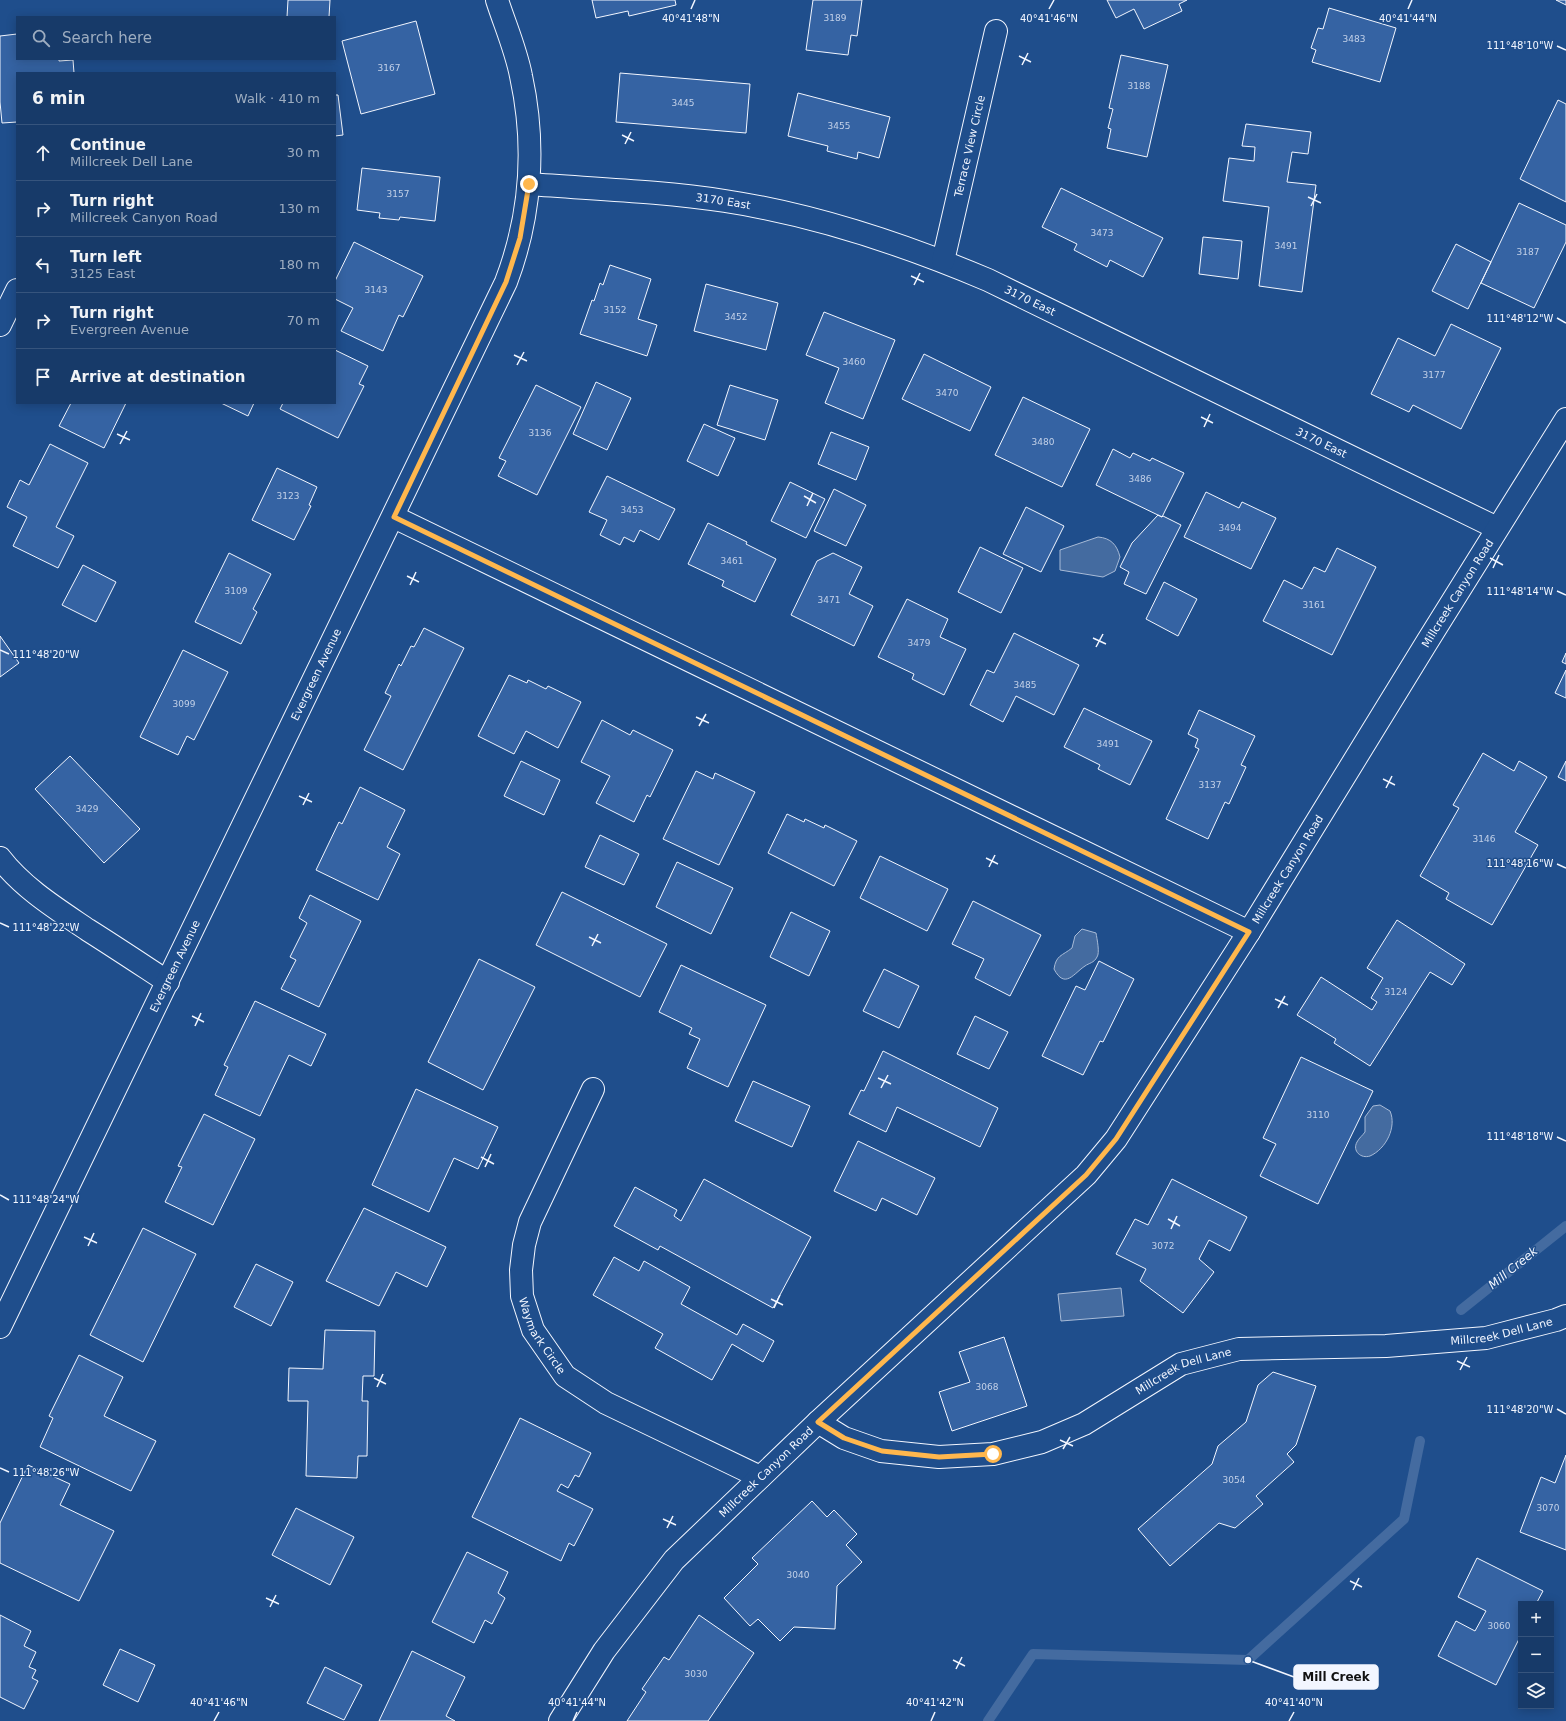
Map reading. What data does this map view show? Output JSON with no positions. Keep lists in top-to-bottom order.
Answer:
{
  "streets": {
    "street": [
      "Terrace View Circle",
      "3170 East",
      "Millcreek Canyon Road",
      "Evergreen Avenue",
      "Millcreek Dell Lane",
      "Waymark Circle"
    ]
  },
  "crossings": [
    ["Terrace View Circle", "3170 East"],
    ["3170 East", "Millcreek Canyon Road"],
    ["3170 East", "Evergreen Avenue"],
    ["Millcreek Canyon Road", "Millcreek Dell Lane"],
    ["Millcreek Canyon Road", "Waymark Circle"]
  ],
  "water": ["Mill Creek"],
  "places": ["Mill Creek"],
  "house_numbers": [
    "3189",
    "3483",
    "3167",
    "3188",
    "3445",
    "3455",
    "3157",
    "3473",
    "3491",
    "3187",
    "3143",
    "3152",
    "3452",
    "3460",
    "3177",
    "3470",
    "3136",
    "3480",
    "3486",
    "3123",
    "3453",
    "3494",
    "3461",
    "3109",
    "3471",
    "3161",
    "3479",
    "3485",
    "3099",
    "3491",
    "3137",
    "3429",
    "3146",
    "3124",
    "3110",
    "3072",
    "3068",
    "3054",
    "3070",
    "3040",
    "3060",
    "3030"
  ],
  "page": {
    "search": "Search here",
    "heading": ["6 min", "Walk · 410 m"],
    "list": [
      ["Continue", "Millcreek Dell Lane", "30 m"],
      ["Turn right", "Millcreek Canyon Road", "130 m"],
      ["Turn left", "3125 East", "180 m"],
      ["Turn right", "Evergreen Avenue", "70 m"],
      "Arrive at destination"
    ],
    "map_buttons": ["+", "−"]
  },
  "coordinates": [
    "40°41'48\"N",
    "40°41'46\"N",
    "40°41'44\"N",
    "111°48'10\"W",
    "111°48'12\"W",
    "111°48'14\"W",
    "111°48'20\"W",
    "111°48'16\"W",
    "111°48'22\"W",
    "111°48'18\"W",
    "111°48'24\"W",
    "111°48'26\"W",
    "40°41'42\"N",
    "40°41'40\"N"
  ]
}
